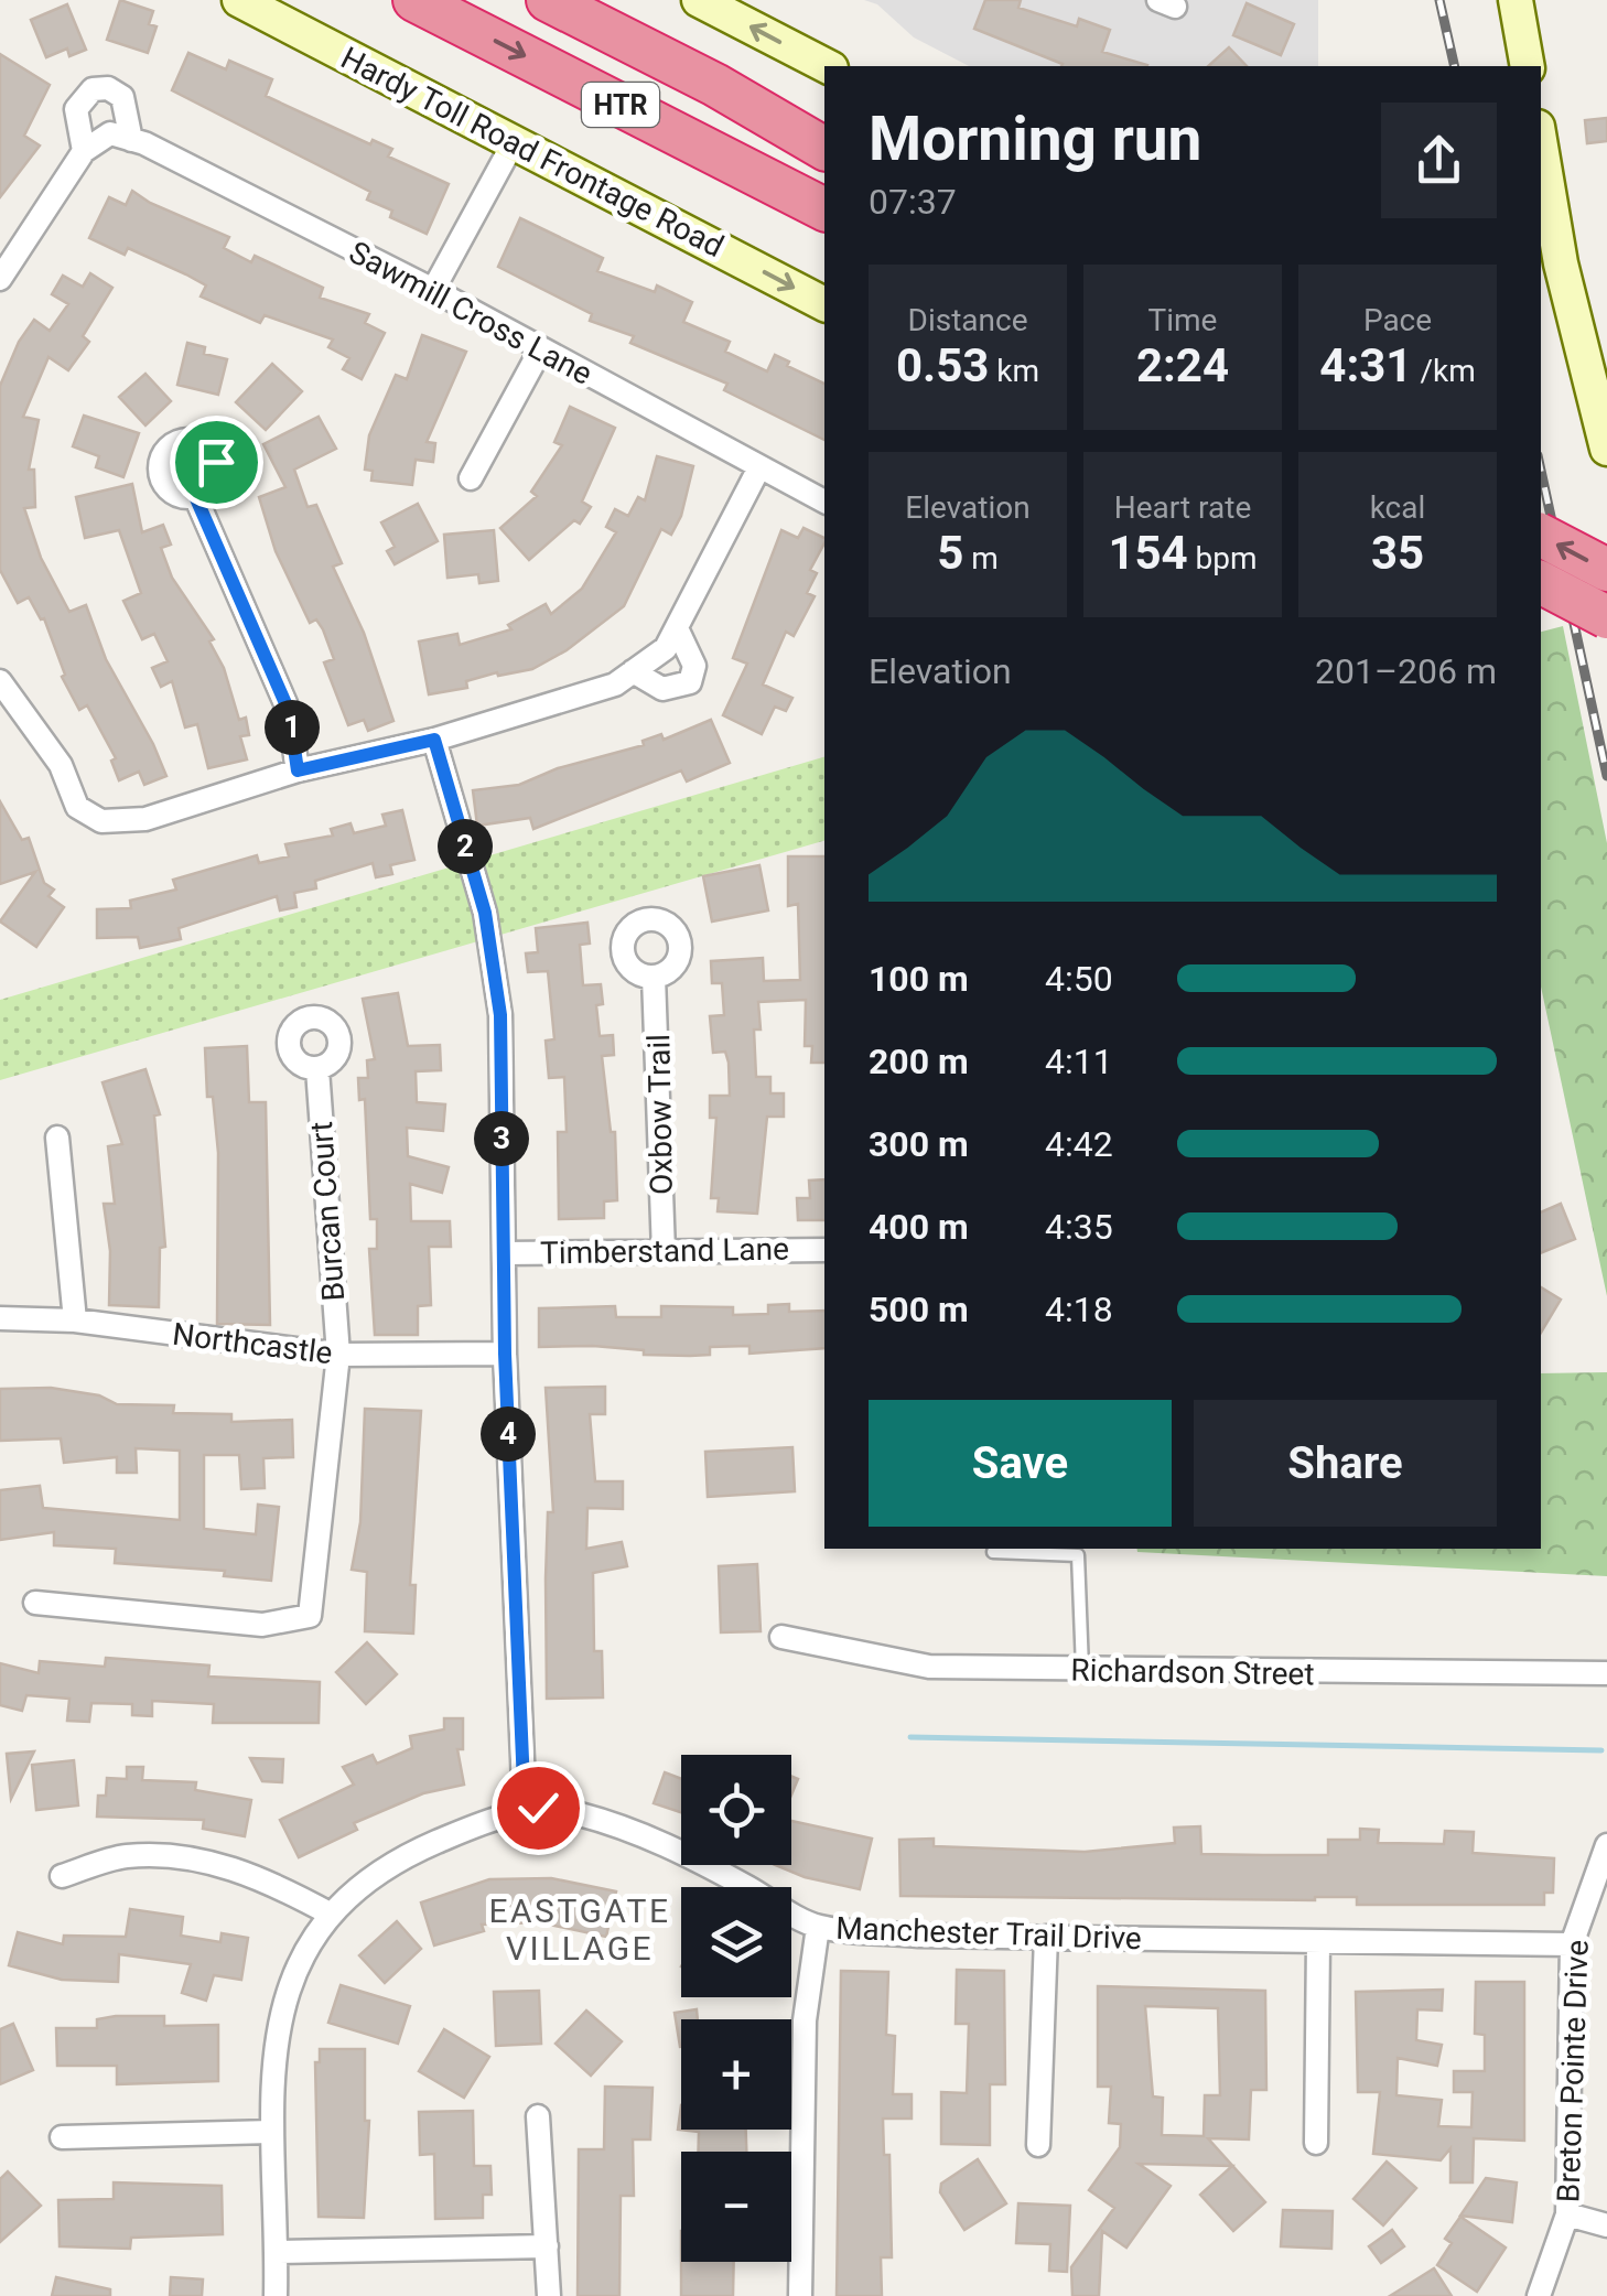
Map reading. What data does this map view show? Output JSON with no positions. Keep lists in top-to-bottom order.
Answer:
{
  "streets": {
    "highway": ["HTR"],
    "street": [
      "Hardy Toll Road Frontage Road",
      "Sawmill Cross Lane",
      "Oxbow Trail",
      "Burcan Court",
      "Timberstand Lane",
      "Northcastle",
      "Richardson Street",
      "Manchester Trail Drive",
      "Breton Pointe Drive"
    ]
  },
  "crossings": [
    ["Oxbow Trail", "Timberstand Lane"],
    ["Burcan Court", "Northcastle"],
    ["Manchester Trail Drive", "Breton Pointe Drive"]
  ],
  "districts": ["EASTGATE VILLAGE"],
  "page": {
    "heading": ["Morning run", "07:37"],
    "stats": [
      ["Distance", "0.53 km"],
      ["Time", "2:24"],
      ["Pace", "4:31 /km"],
      ["Elevation", "5 m"],
      ["Heart rate", "154 bpm"],
      ["kcal", "35"]
    ],
    "chart": ["Elevation", "201–206 m"],
    "pins": [
      "1",
      "2",
      "3",
      "4"
    ],
    "list": [
      {
        "name": "100 m",
        "note": "4:50"
      },
      {
        "name": "200 m",
        "note": "4:11"
      },
      {
        "name": "300 m",
        "note": "4:42"
      },
      {
        "name": "400 m",
        "note": "4:35"
      },
      {
        "name": "500 m",
        "note": "4:18"
      }
    ],
    "buttons": ["Save", "Share"],
    "map_buttons": ["+", "−"]
  }
}
